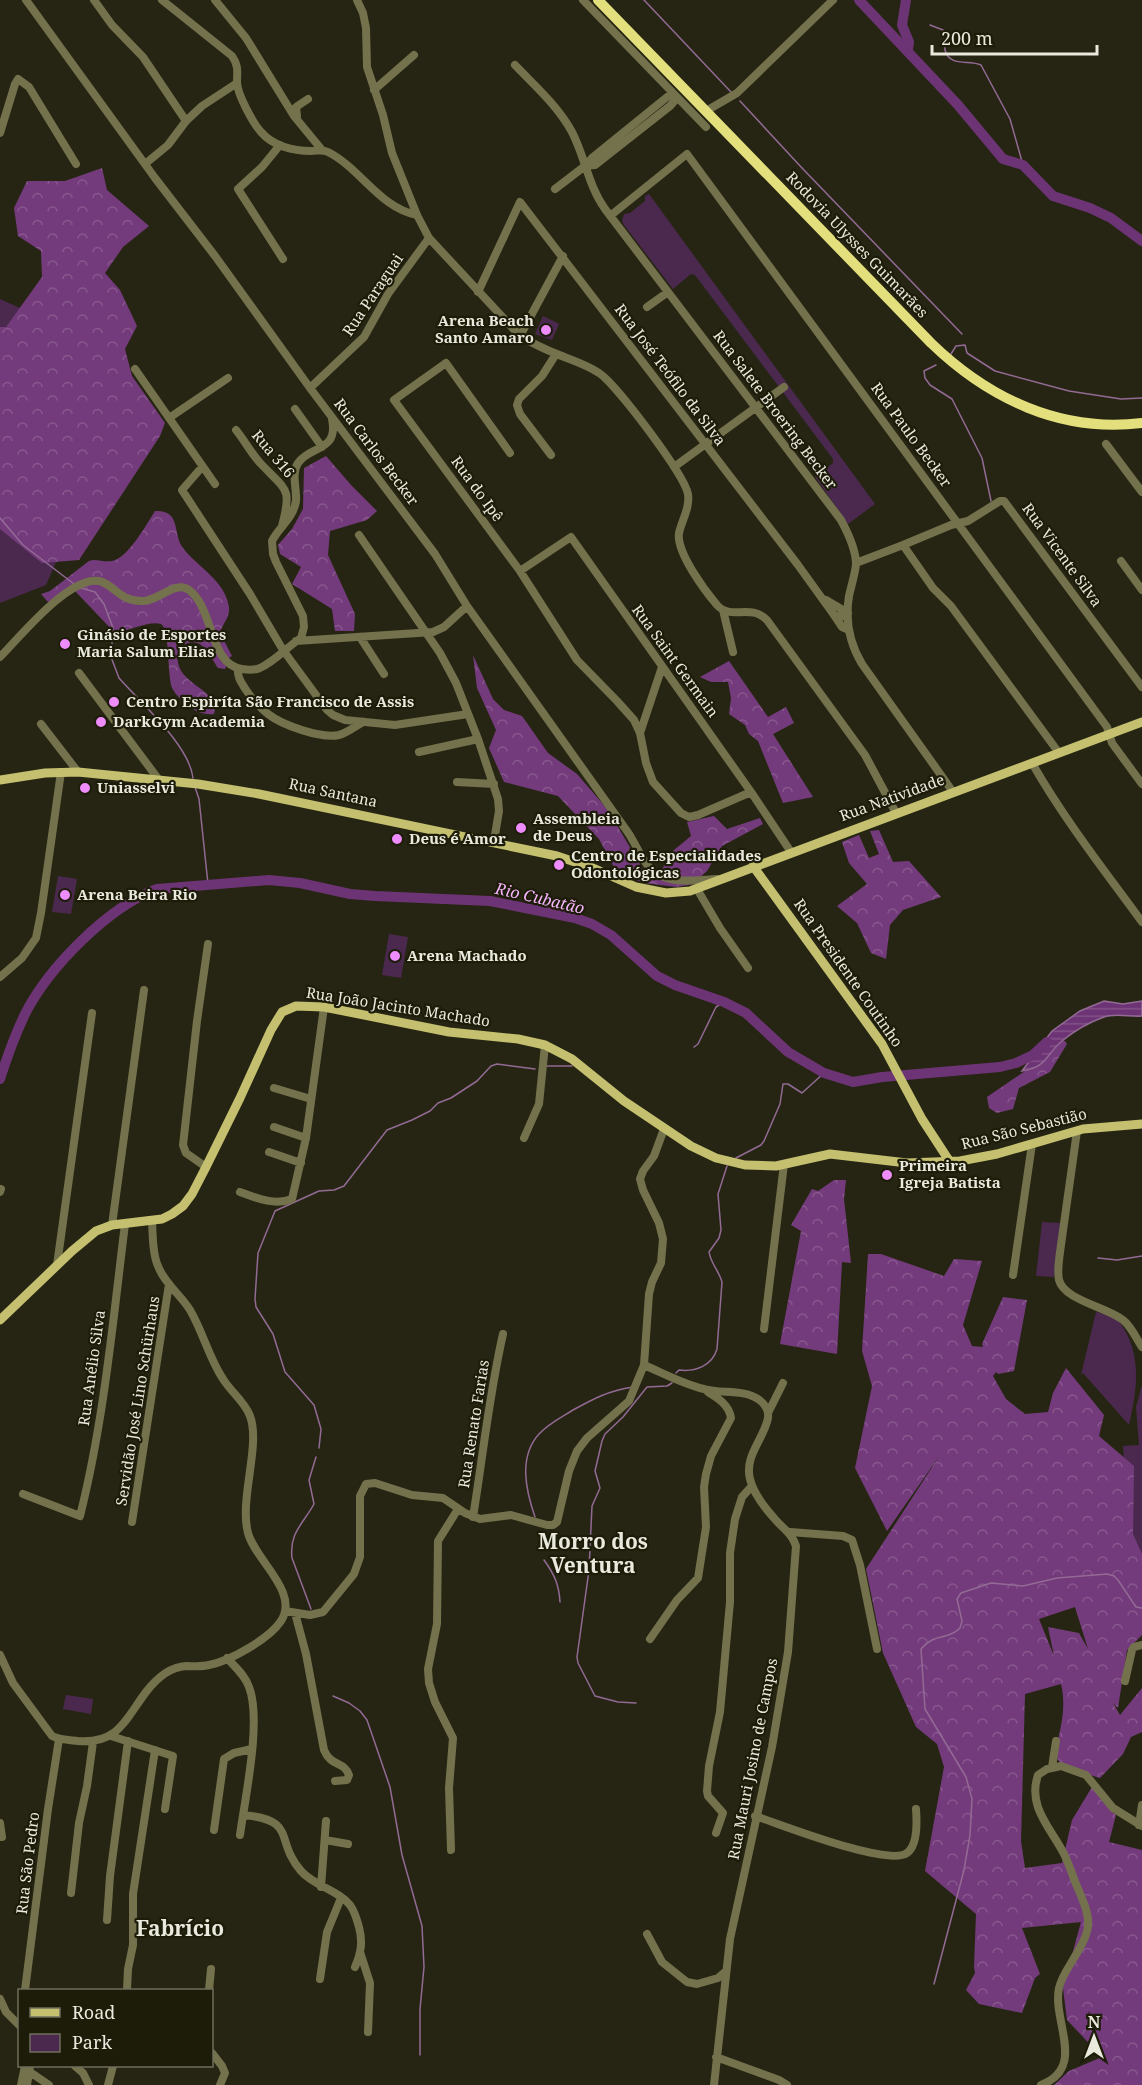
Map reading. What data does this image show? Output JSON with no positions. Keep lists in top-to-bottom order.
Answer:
{
  "streets": {
    "highway": ["Rodovia Ulysses Guimarães"],
    "main road": [
      "Rua Santana",
      "Rua Natividade",
      "Rua Presidente Coutinho",
      "Rua João Jacinto Machado",
      "Rua São Sebastião"
    ],
    "street": [
      "Rua Paraguai",
      "Rua José Teófilo da Silva",
      "Rua Salete Broering Becker",
      "Rua Paulo Becker",
      "Rua Carlos Becker",
      "Rua 316",
      "Rua do Ipê",
      "Rua Vicente Silva",
      "Rua Saint Germain",
      "Rua Anélio Silva",
      "Servidão José Lino Schürhaus",
      "Rua Renato Farias",
      "Rua Mauri Josino de Campos",
      "Rua São Pedro"
    ]
  },
  "crossings": [
    ["Rua Paraguai", "Rua Carlos Becker"],
    ["Rua José Teófilo da Silva", "Rua Salete Broering Becker"],
    ["Rua Salete Broering Becker", "Rua Paulo Becker"],
    ["Rua Salete Broering Becker", "Rua Vicente Silva"],
    ["Rua Salete Broering Becker", "Rua Natividade"],
    ["Rua Paulo Becker", "Rua Vicente Silva"],
    ["Rua Paulo Becker", "Rua Natividade"],
    ["Rua Carlos Becker", "Rua Natividade"],
    ["Rua do Ipê", "Rua Saint Germain"],
    ["Rua Saint Germain", "Rua Natividade"],
    ["Rua Santana", "Rua Natividade"],
    ["Rua Natividade", "Rua Presidente Coutinho"],
    ["Rua Presidente Coutinho", "Rua João Jacinto Machado"],
    ["Rua Presidente Coutinho", "Rua São Sebastião"],
    ["Rua João Jacinto Machado", "Rua São Sebastião"],
    ["Rua João Jacinto Machado", "Rua Anélio Silva"]
  ],
  "districts": ["Morro dos Ventura", "Fabrício"],
  "water": ["Rio Cubatão"],
  "places": [
    "Arena Beach Santo Amaro",
    "Ginásio de Esportes Maria Salum Elias",
    "Centro Espiríta São Francisco de Assis",
    "DarkGym Academia",
    "Uniasselvi",
    "Assembleia de Deus",
    "Deus é Amor",
    "Centro de Especialidades Odontológicas",
    "Arena Beira Rio",
    "Arena Machado",
    "Primeira Igreja Batista"
  ],
  "legend": ["Road", "Park"],
  "scale_bar": "200 m",
  "north": "top"
}
